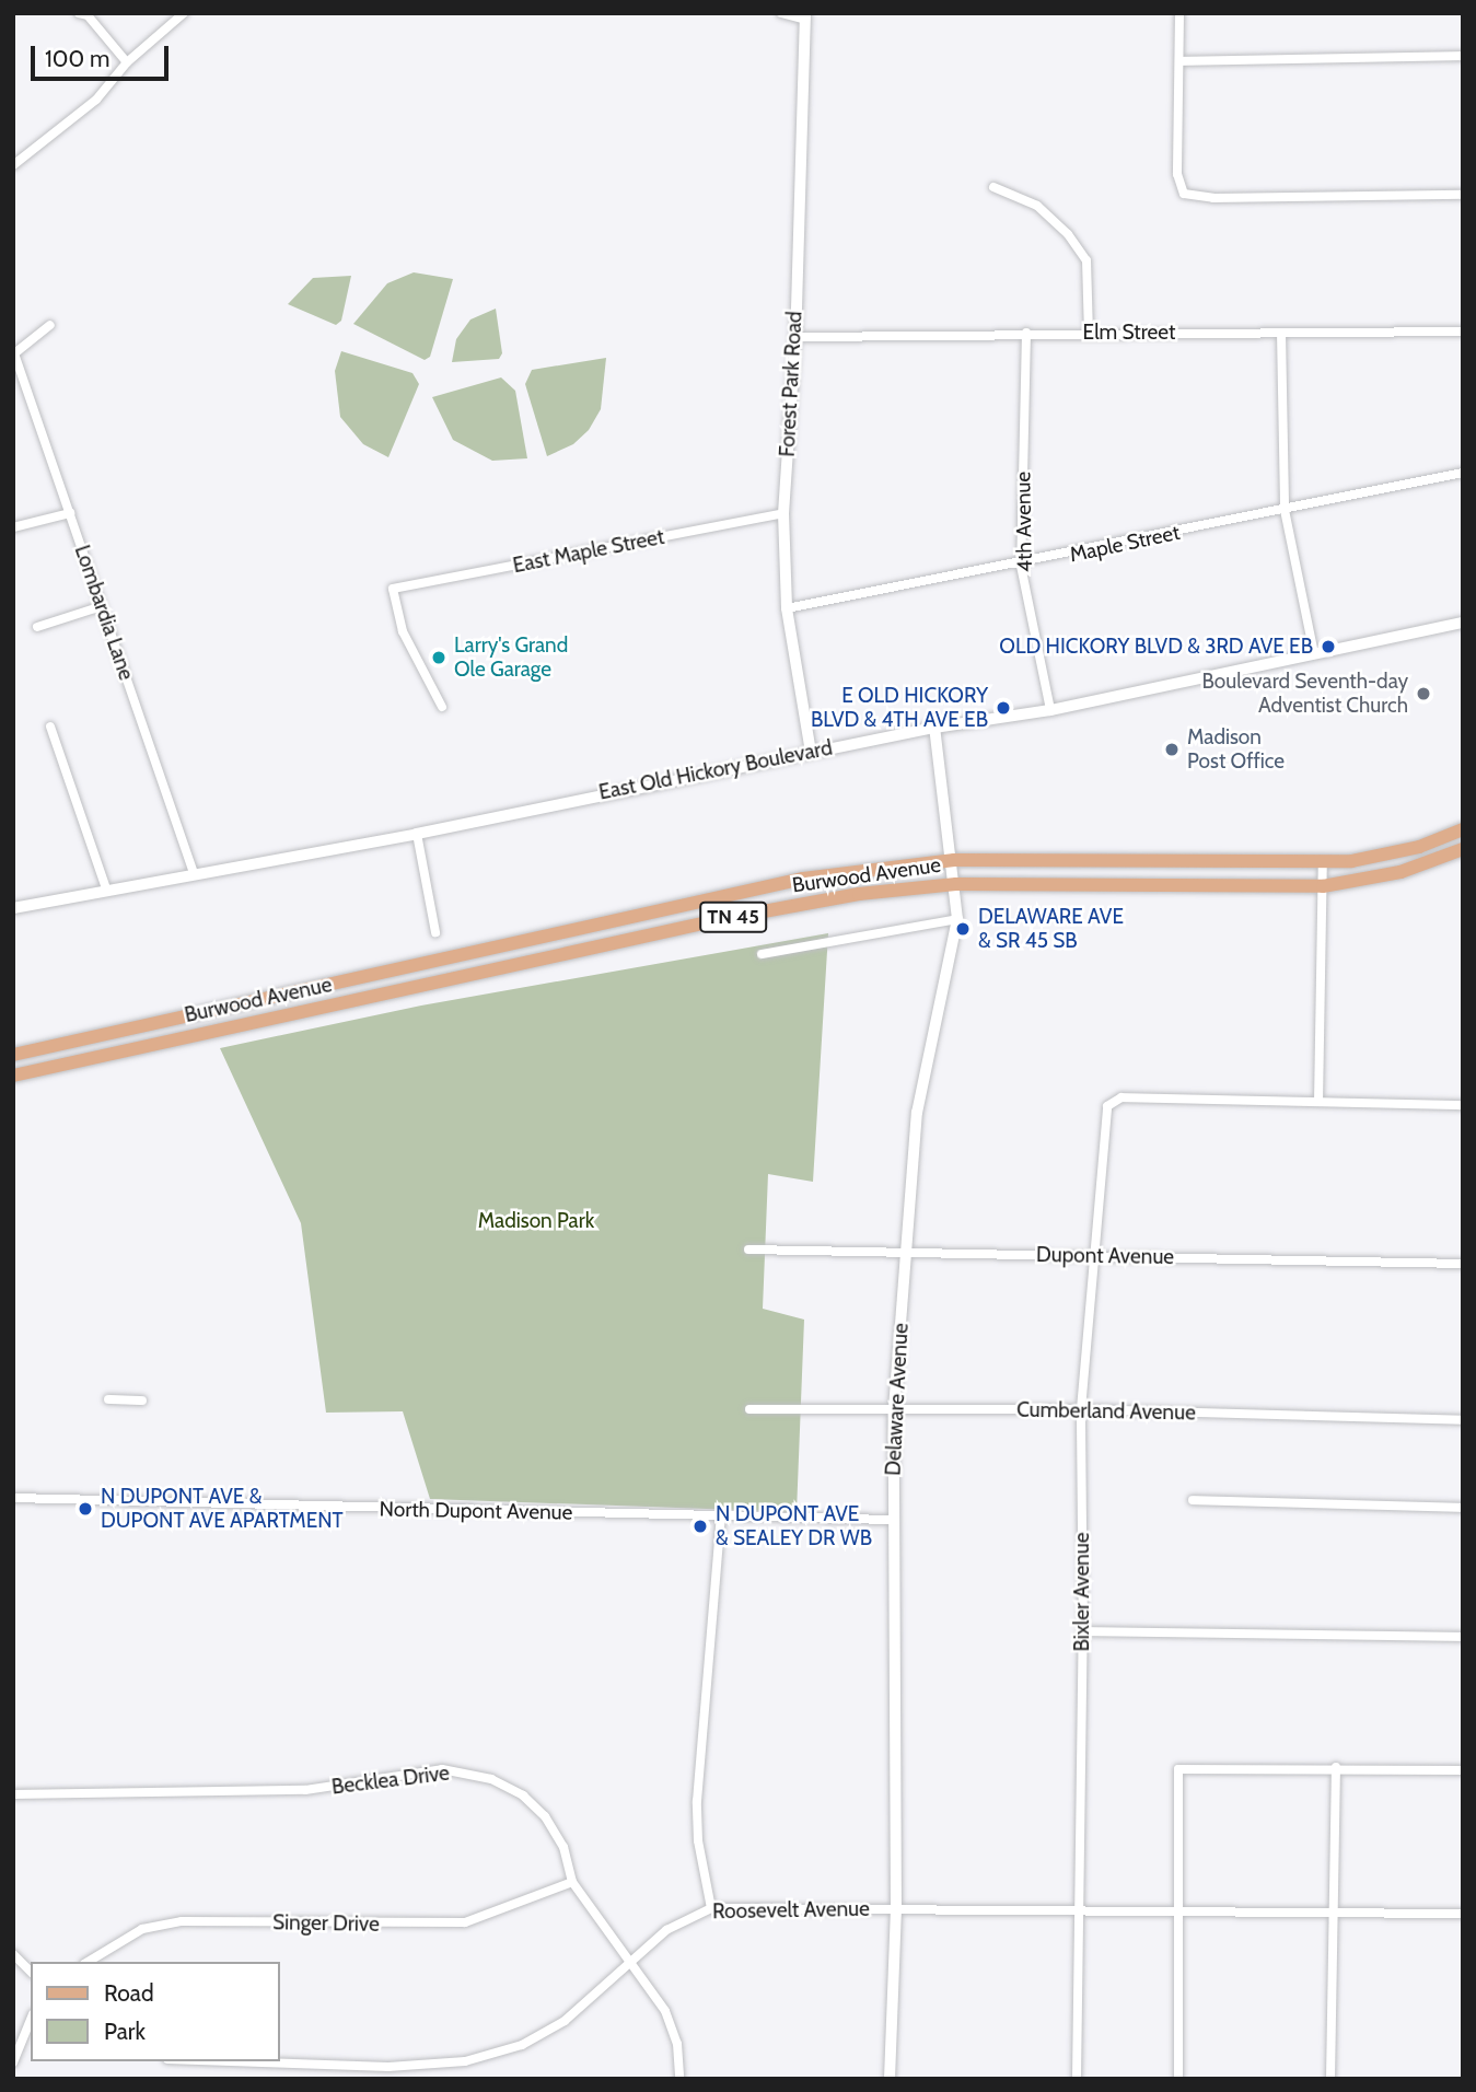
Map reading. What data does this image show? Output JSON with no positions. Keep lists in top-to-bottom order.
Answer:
{
  "streets": {
    "main road": ["Burwood Avenue", "TN 45"],
    "street": [
      "Elm Street",
      "Forest Park Road",
      "4th Avenue",
      "Maple Street",
      "East Maple Street",
      "Lombardia Lane",
      "East Old Hickory Boulevard",
      "Dupont Avenue",
      "Delaware Avenue",
      "Cumberland Avenue",
      "North Dupont Avenue",
      "Bixler Avenue",
      "Becklea Drive",
      "Roosevelt Avenue",
      "Singer Drive"
    ]
  },
  "crossings": [
    ["Elm Street", "Forest Park Road"],
    ["Elm Street", "4th Avenue"],
    ["Forest Park Road", "Maple Street"],
    ["Forest Park Road", "East Maple Street"],
    ["Forest Park Road", "East Old Hickory Boulevard"],
    ["4th Avenue", "Maple Street"],
    ["4th Avenue", "East Old Hickory Boulevard"],
    ["Lombardia Lane", "East Old Hickory Boulevard"],
    ["East Old Hickory Boulevard", "Delaware Avenue"],
    ["Burwood Avenue", "Delaware Avenue"],
    ["Dupont Avenue", "Delaware Avenue"],
    ["Dupont Avenue", "Bixler Avenue"],
    ["Delaware Avenue", "Cumberland Avenue"],
    ["Delaware Avenue", "North Dupont Avenue"],
    ["Delaware Avenue", "Roosevelt Avenue"],
    ["Cumberland Avenue", "Bixler Avenue"],
    ["Bixler Avenue", "Roosevelt Avenue"],
    ["Becklea Drive", "Roosevelt Avenue"],
    ["Becklea Drive", "Singer Drive"]
  ],
  "parks": ["Madison Park"],
  "places": [
    "OLD HICKORY BLVD & 3RD AVE EB",
    "Larry's Grand Ole Garage",
    "Boulevard Seventh-day Adventist Church",
    "E OLD HICKORY BLVD & 4TH AVE EB",
    "Madison Post Office",
    "DELAWARE AVE & SR 45 SB",
    "N DUPONT AVE & DUPONT AVE APARTMENT",
    "N DUPONT AVE & SEALEY DR WB"
  ],
  "legend": ["Road", "Park"],
  "scale_bar": "100 m"
}
